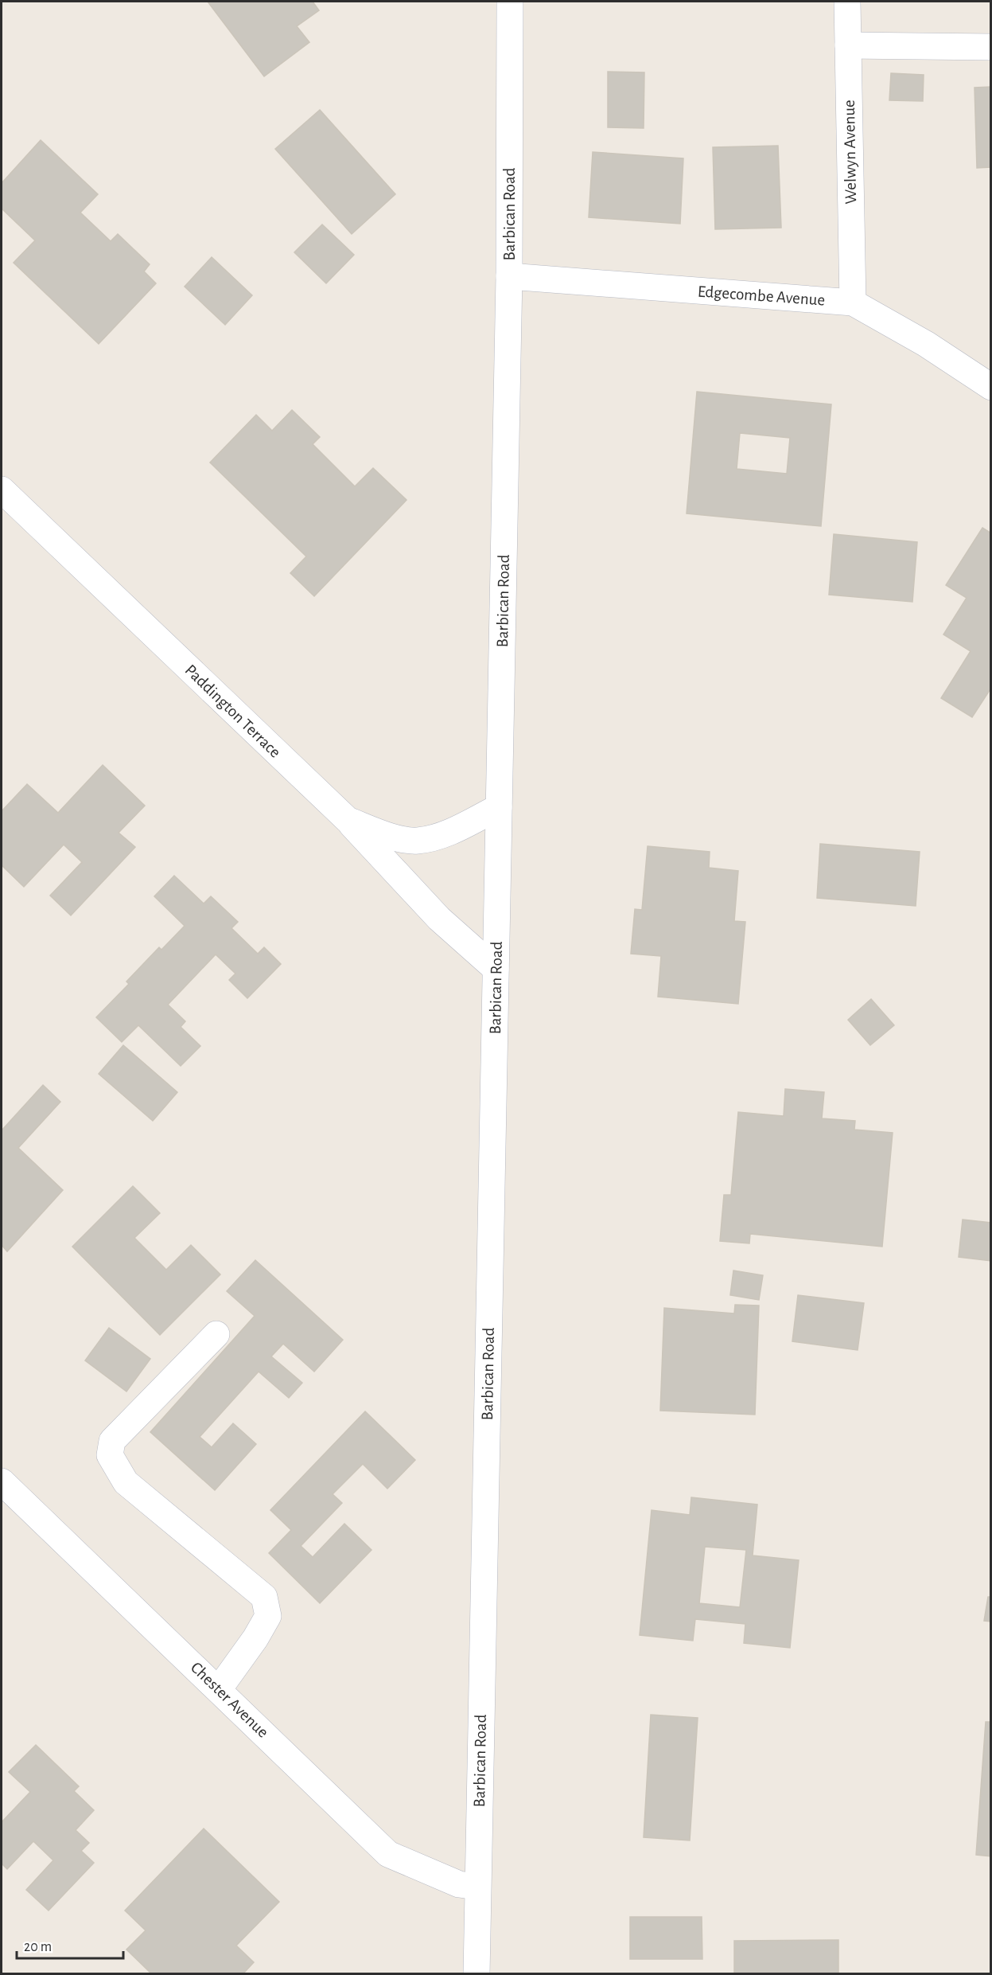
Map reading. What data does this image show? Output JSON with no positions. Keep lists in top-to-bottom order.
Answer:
{
  "streets": {
    "street": [
      "Welwyn Avenue",
      "Barbican Road",
      "Edgecombe Avenue",
      "Paddington Terrace",
      "Chester Avenue"
    ]
  },
  "crossings": [
    ["Welwyn Avenue", "Edgecombe Avenue"],
    ["Barbican Road", "Edgecombe Avenue"],
    ["Barbican Road", "Paddington Terrace"],
    ["Barbican Road", "Chester Avenue"]
  ],
  "scale_bar": "20 m"
}
